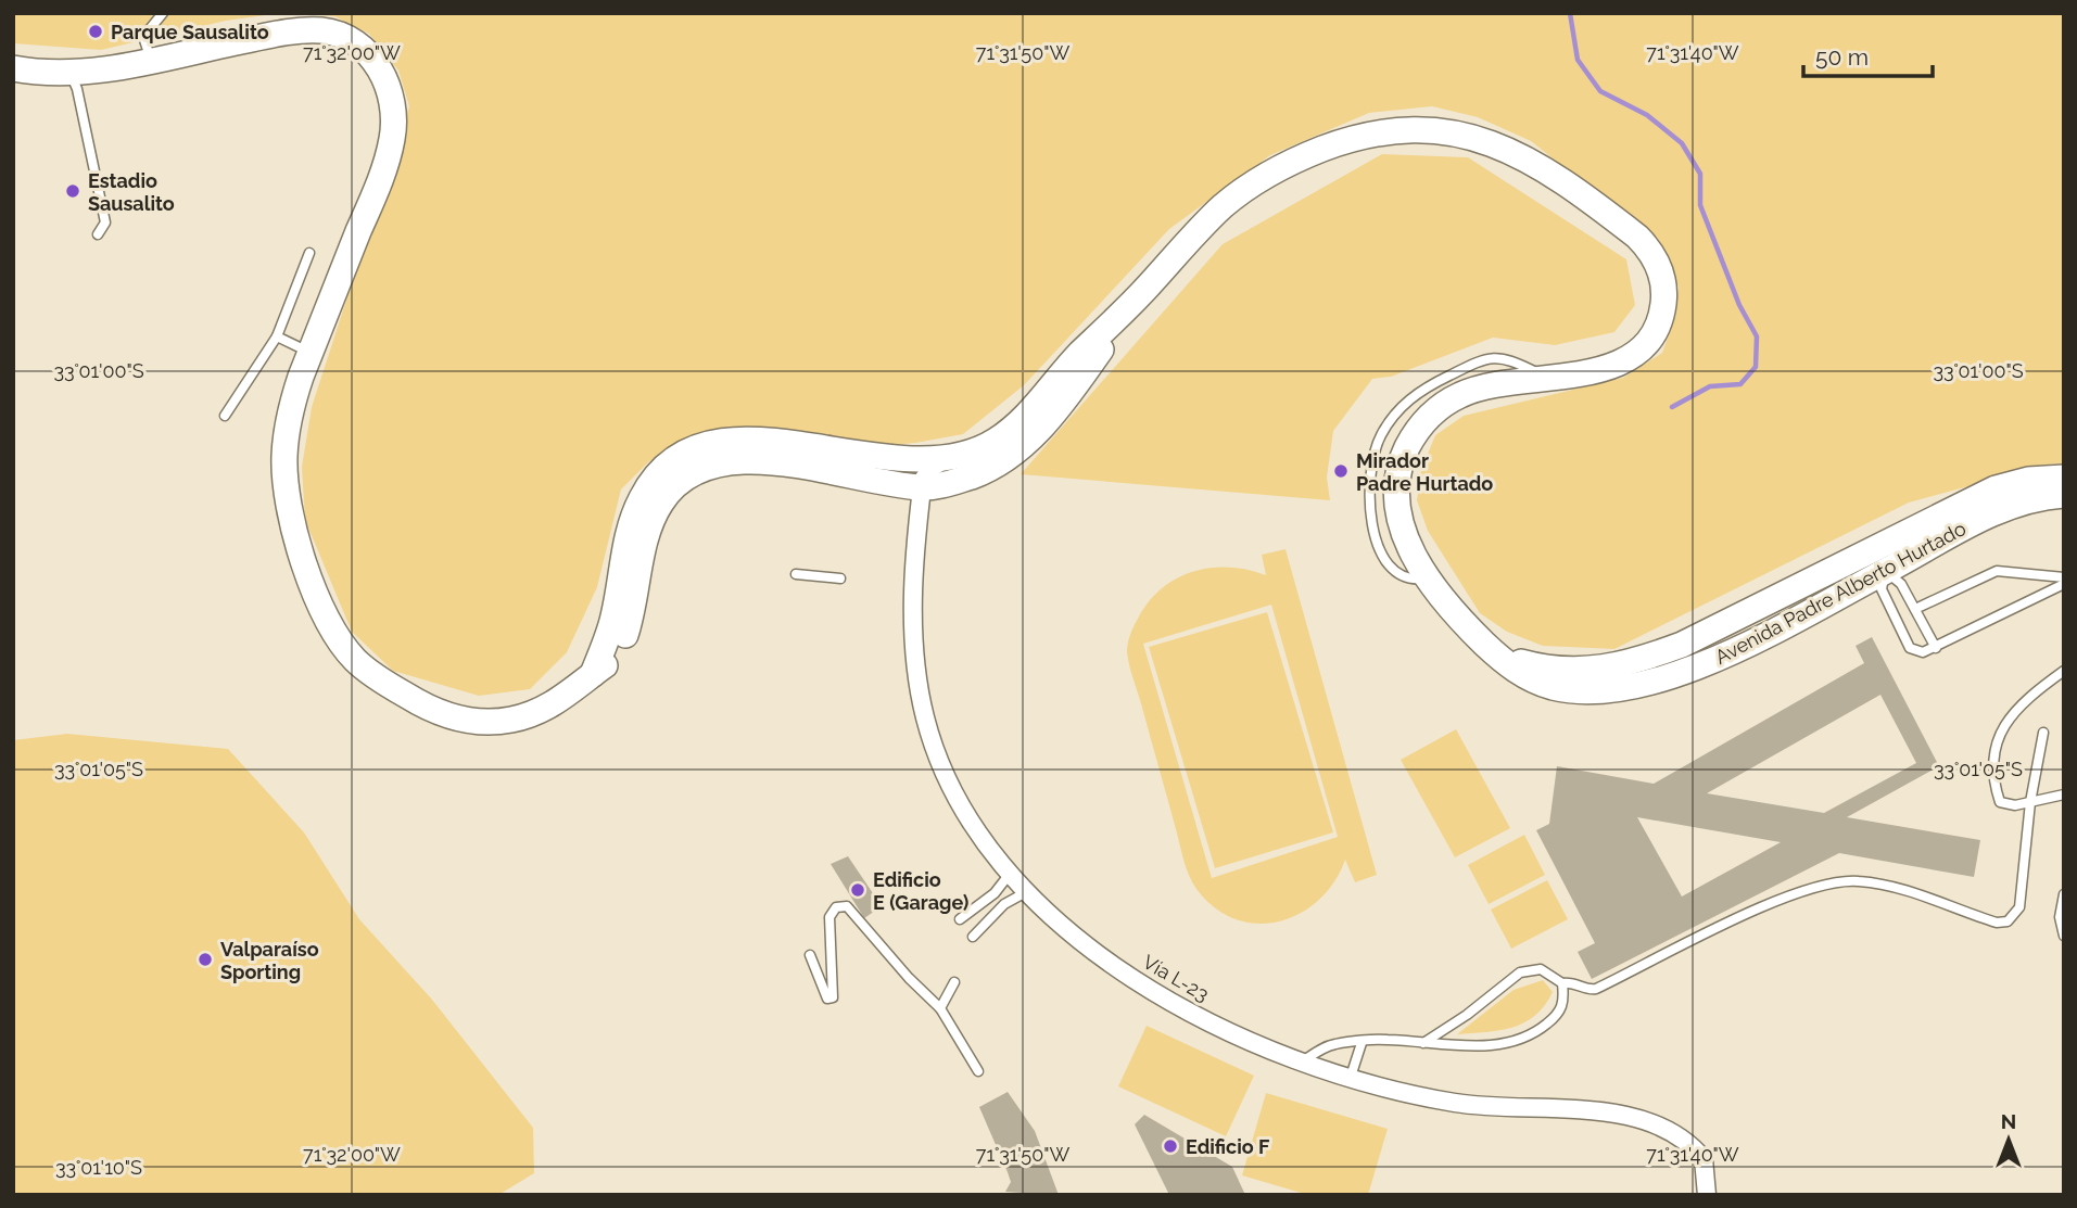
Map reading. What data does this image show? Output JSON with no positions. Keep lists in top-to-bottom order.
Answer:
{
  "streets": {
    "main road": ["Avenida Padre Alberto Hurtado"],
    "street": ["Vía L-23"]
  },
  "crossings": [
    ["Avenida Padre Alberto Hurtado", "Vía L-23"]
  ],
  "places": [
    "Parque Sausalito",
    "Estadio Sausalito",
    "Mirador Padre Hurtado",
    "Edificio E (Garage)",
    "Valparaíso Sporting",
    "Edificio F"
  ],
  "scale_bar": "50 m",
  "north": "top",
  "coordinates": [
    "71°32'00\"W",
    "71°31'50\"W",
    "71°31'40\"W",
    "33°01'00\"S",
    "33°01'05\"S",
    "33°01'10\"S"
  ]
}
